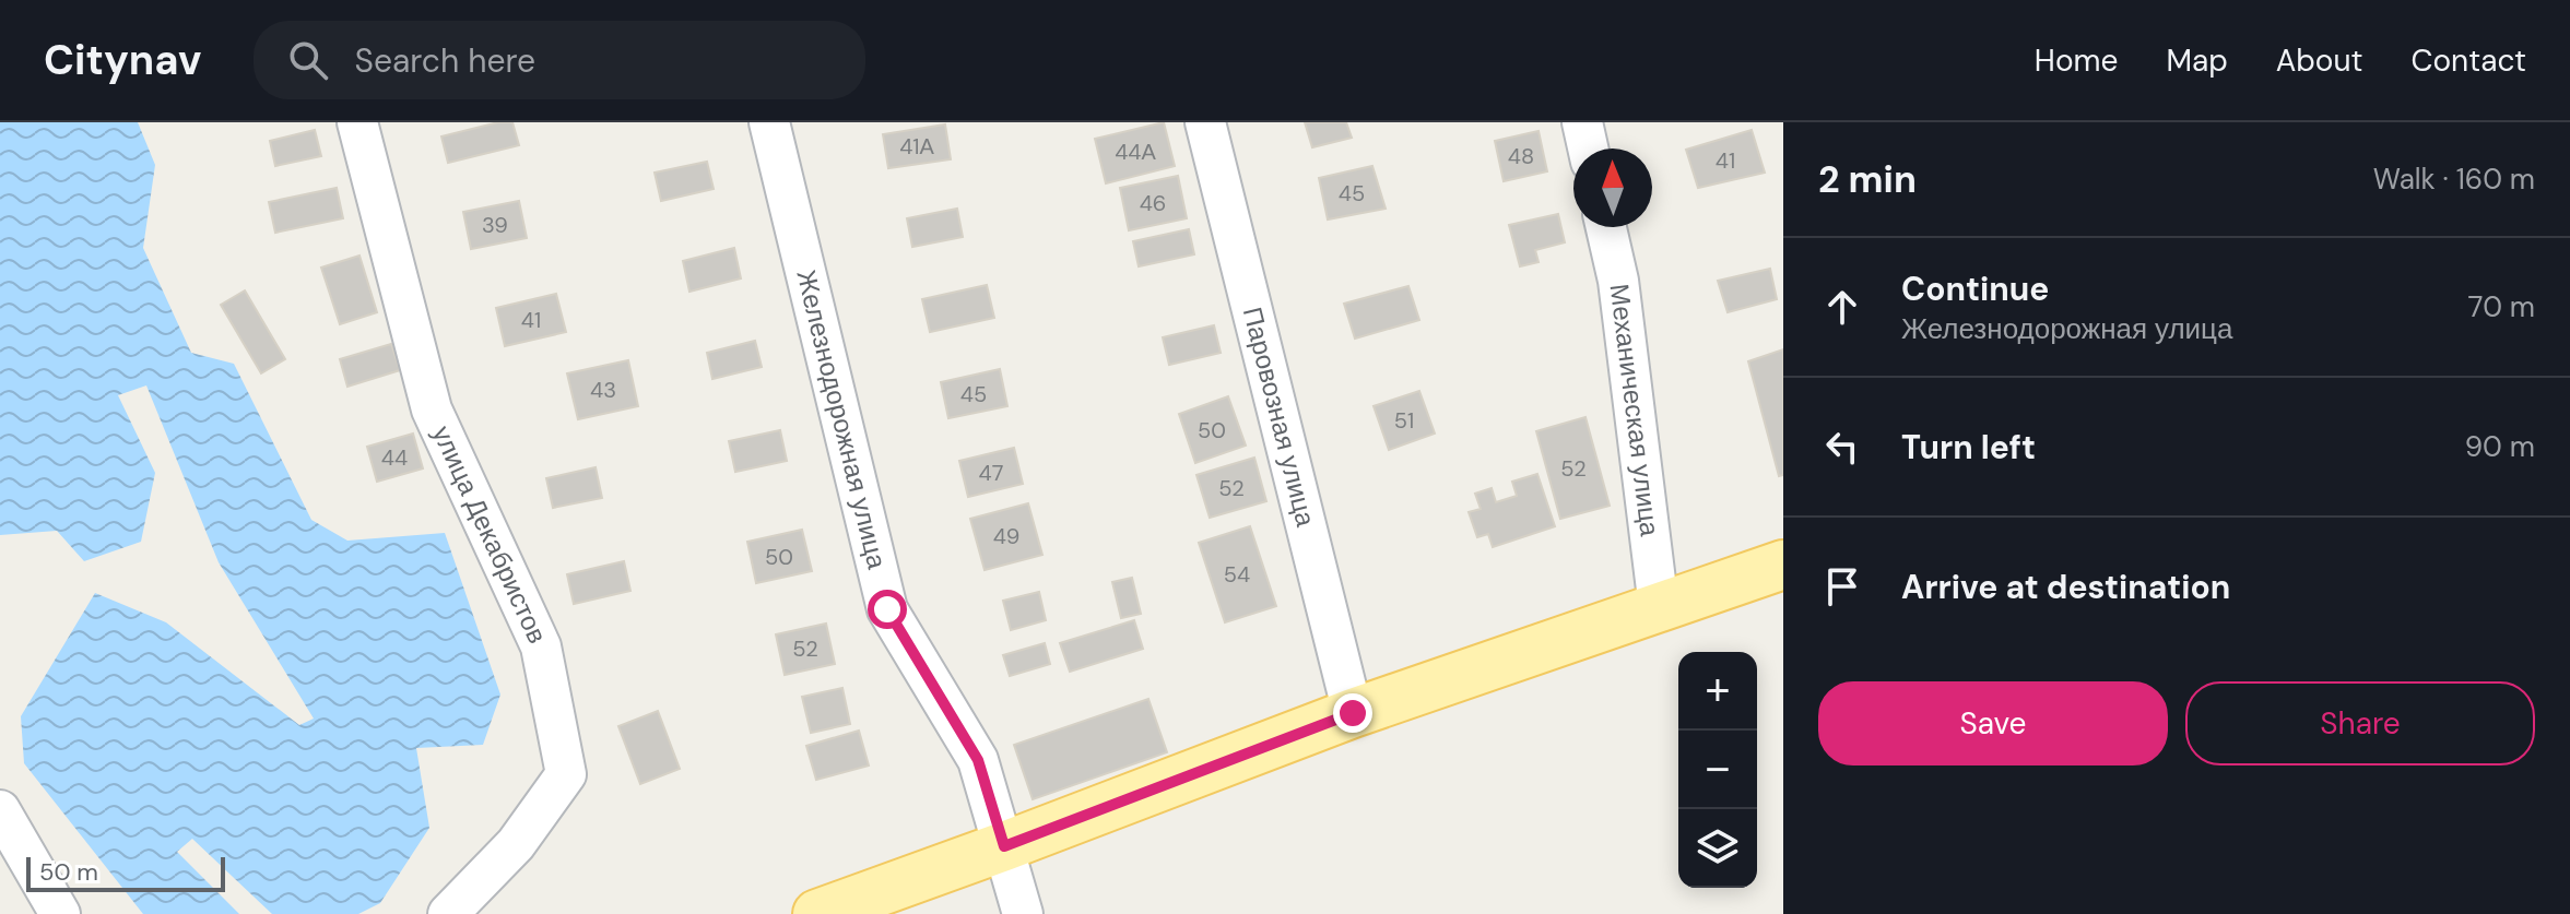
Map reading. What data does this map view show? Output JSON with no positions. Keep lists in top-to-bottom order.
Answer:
{
  "streets": {
    "street": [
      "Механическая улица",
      "Паровозная улица",
      "Железнодорожная улица",
      "улица Декабристов"
    ]
  },
  "house_numbers": [
    "41А",
    "44А",
    "48",
    "41",
    "45",
    "46",
    "39",
    "41",
    "43",
    "45",
    "51",
    "50",
    "44",
    "52",
    "47",
    "52",
    "49",
    "50",
    "54",
    "52"
  ],
  "scale_bar": "50 m",
  "north": "top",
  "page": {
    "header": "Citynav",
    "search": "Search here",
    "nav": [
      "Home",
      "Map",
      "About",
      "Contact"
    ],
    "heading": ["2 min", "Walk · 160 m"],
    "list": [
      ["Continue", "Железнодорожная улица", "70 m"],
      ["Turn left", "90 m"],
      "Arrive at destination"
    ],
    "map_buttons": ["+", "−"],
    "buttons": ["Save", "Share"],
    "scale": "50 m"
  }
}
